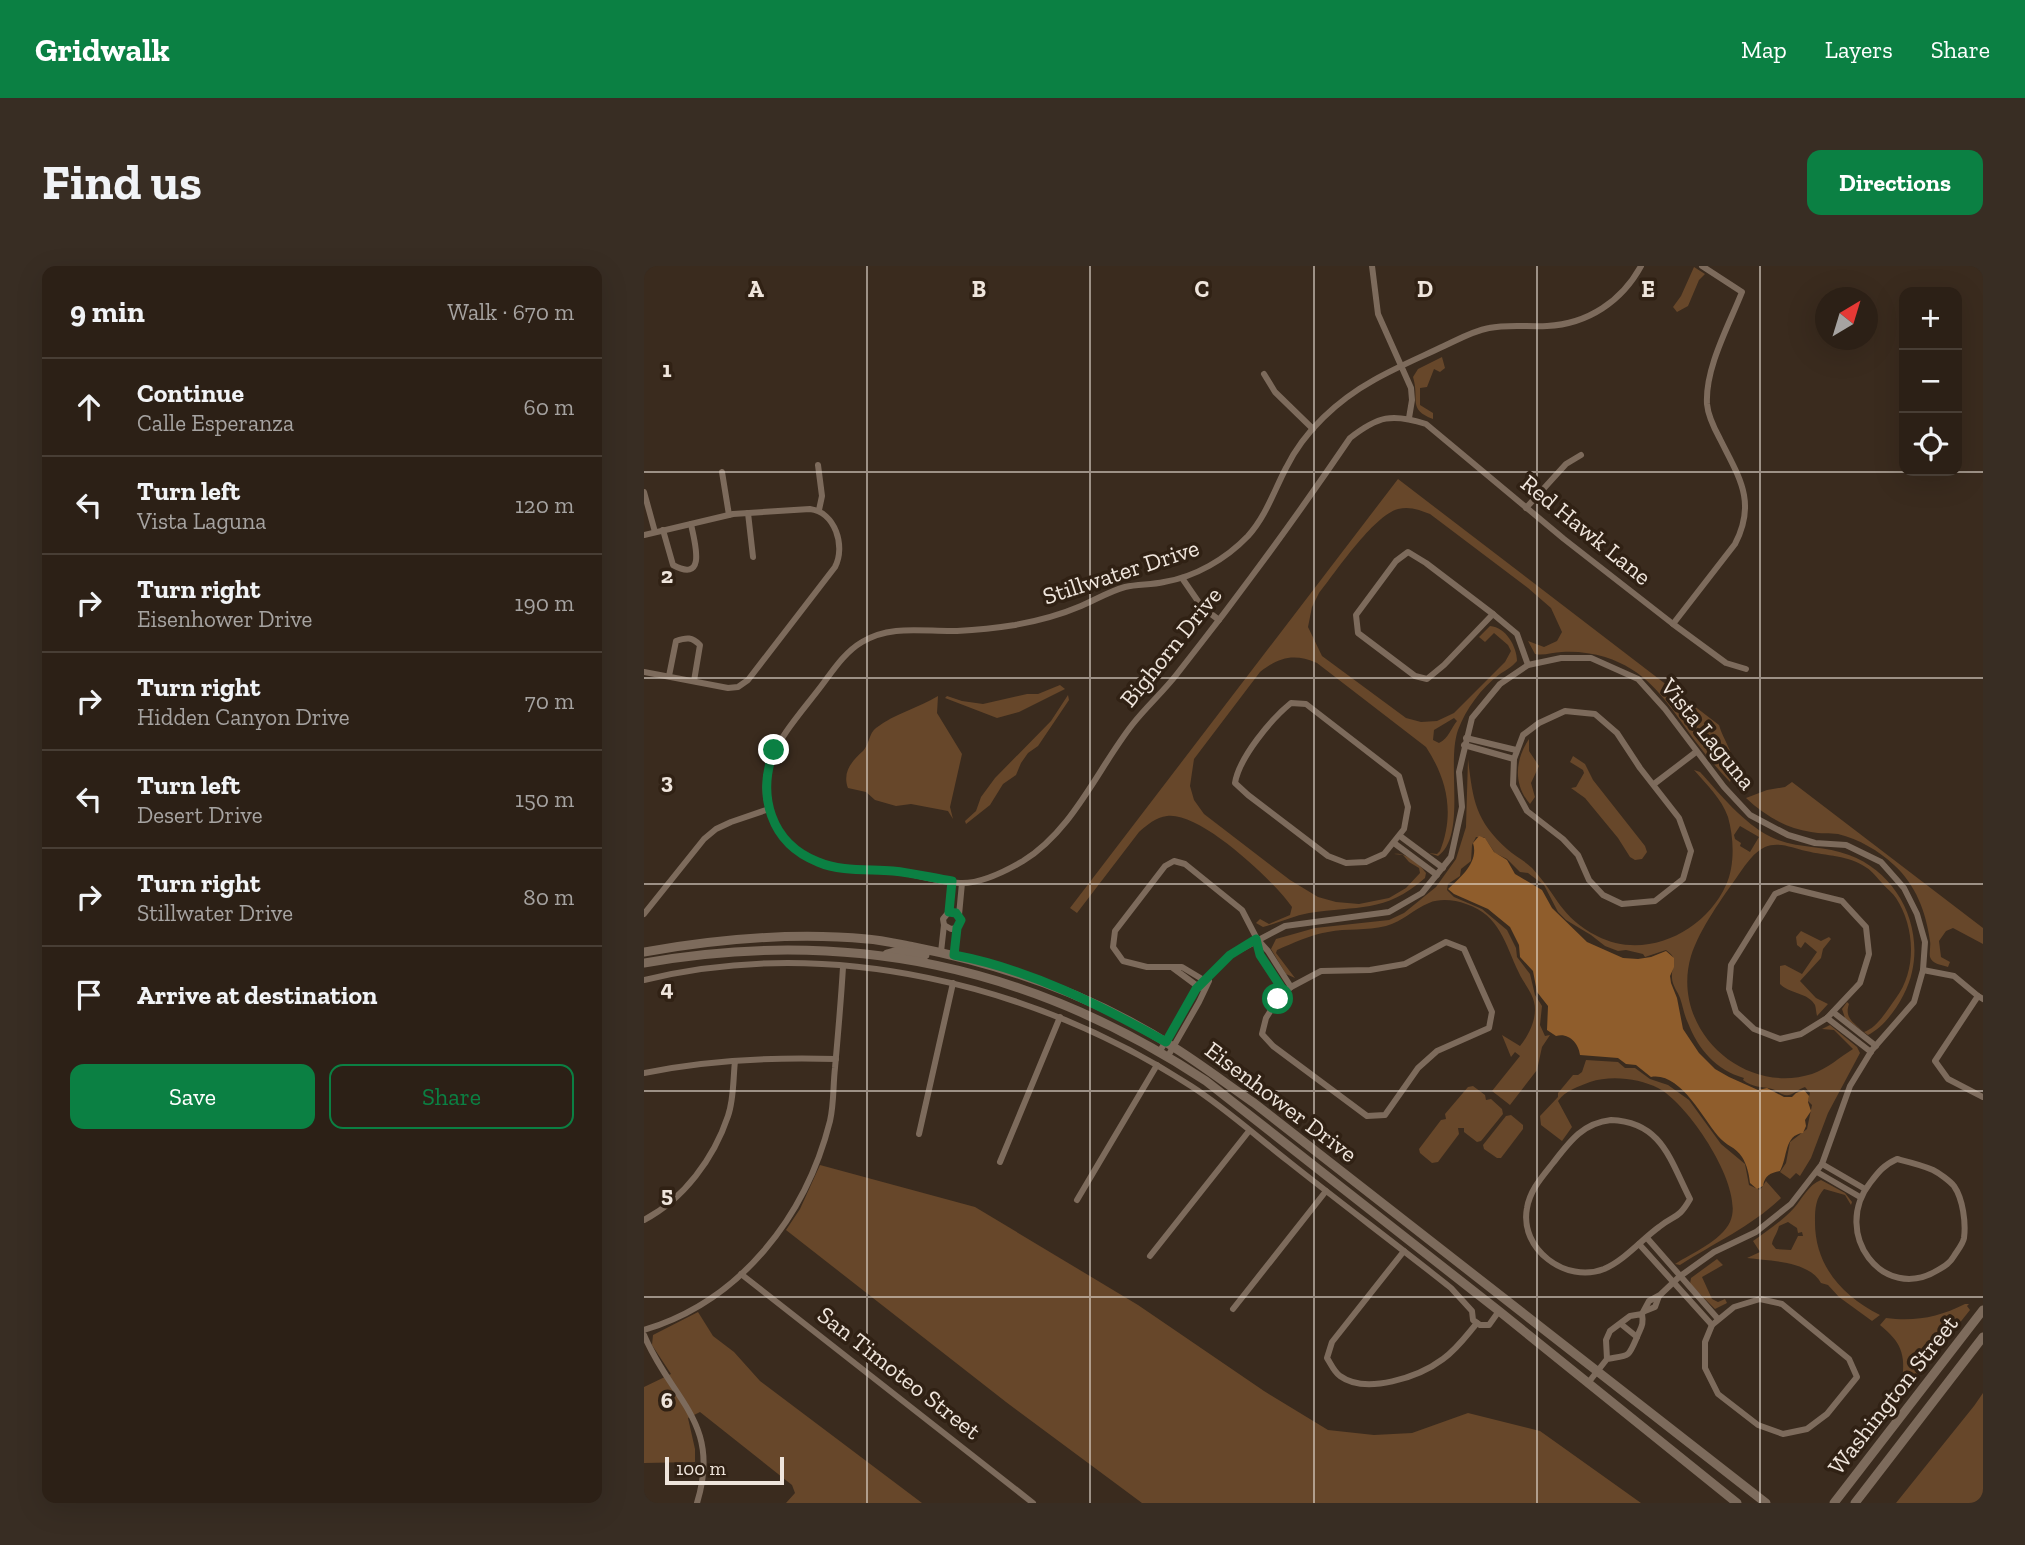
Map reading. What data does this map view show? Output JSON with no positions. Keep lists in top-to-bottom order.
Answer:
{
  "streets": {
    "main road": ["Eisenhower Drive", "Washington Street"],
    "street": [
      "Red Hawk Lane",
      "Stillwater Drive",
      "Bighorn Drive",
      "Vista Laguna",
      "San Timoteo Street"
    ]
  },
  "crossings": [
    ["Red Hawk Lane", "Bighorn Drive"],
    ["Stillwater Drive", "Bighorn Drive"],
    ["Vista Laguna", "Eisenhower Drive"]
  ],
  "scale_bar": "100 m",
  "north": "top right",
  "page": {
    "header": "Gridwalk",
    "nav": ["Map", "Layers", "Share"],
    "buttons": [
      "Directions",
      ["Save", "Share"]
    ],
    "title": "Find us",
    "heading": ["9 min", "Walk · 670 m"],
    "map_buttons": ["+", "−"],
    "list": [
      ["Continue", "Calle Esperanza", "60 m"],
      ["Turn left", "Vista Laguna", "120 m"],
      ["Turn right", "Eisenhower Drive", "190 m"],
      ["Turn right", "Hidden Canyon Drive", "70 m"],
      ["Turn left", "Desert Drive", "150 m"],
      ["Turn right", "Stillwater Drive", "80 m"],
      "Arrive at destination"
    ],
    "scale": "100 m"
  },
  "grid": {
    "columns": [
      "A",
      "B",
      "C",
      "D",
      "E"
    ],
    "rows": [
      "1",
      "2",
      "3",
      "4",
      "5",
      "6"
    ]
  }
}
